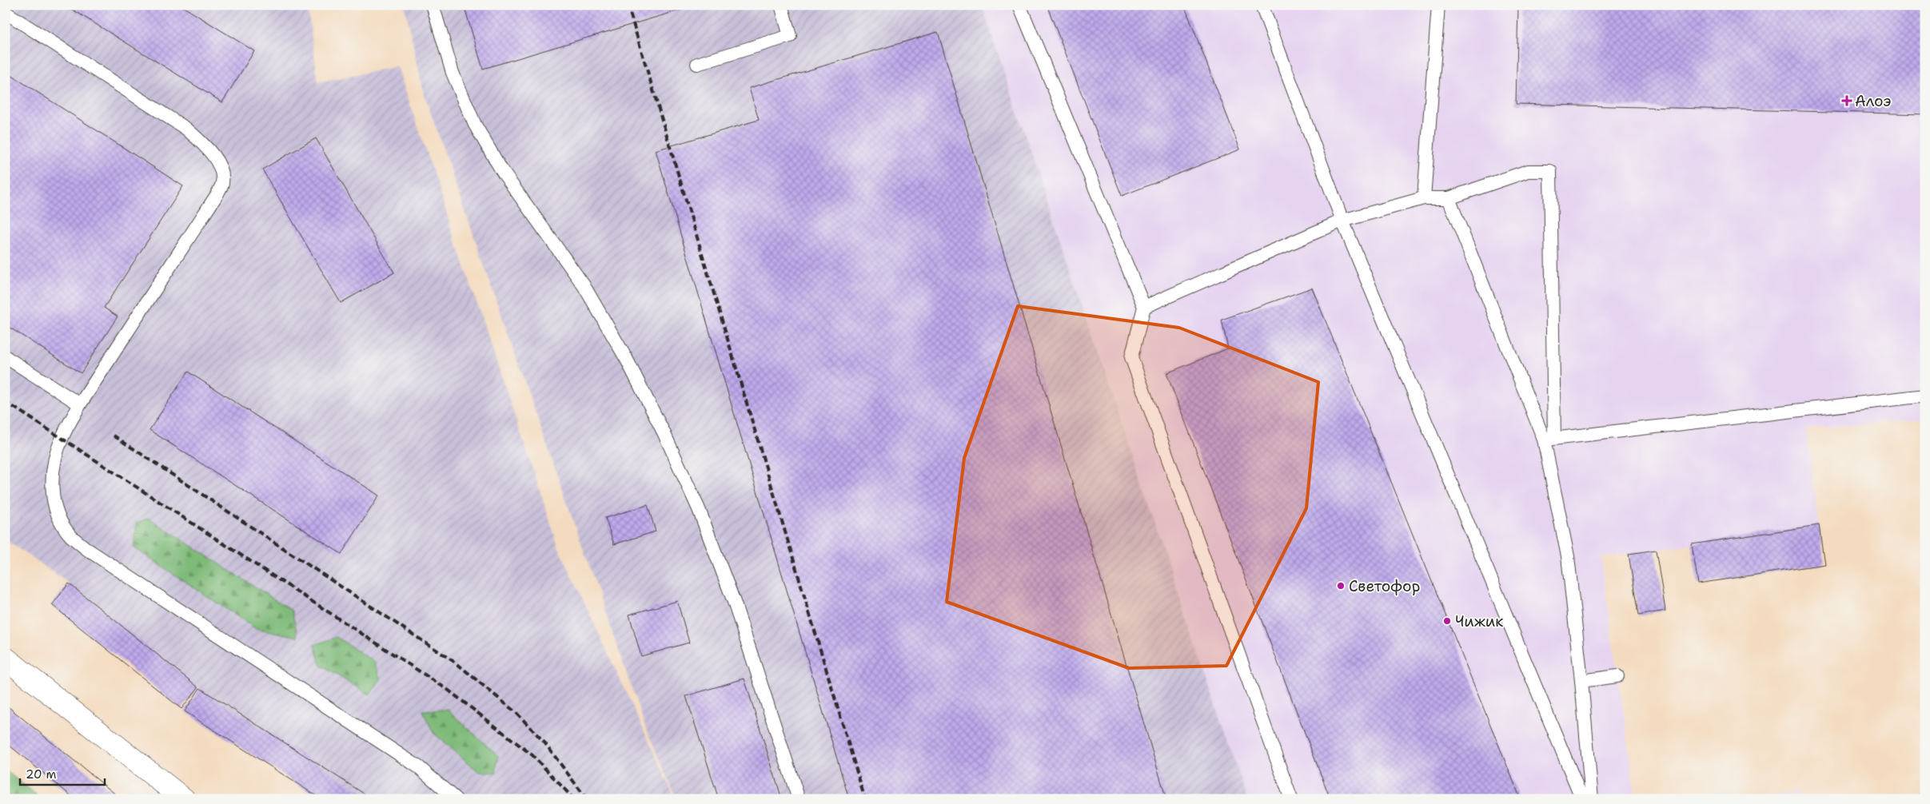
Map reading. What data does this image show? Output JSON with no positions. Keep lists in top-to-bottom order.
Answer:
{
  "places": {
    "health": ["Алоэ"],
    "other": ["Светофор", "Чижик"]
  },
  "scale_bar": "20 m"
}
